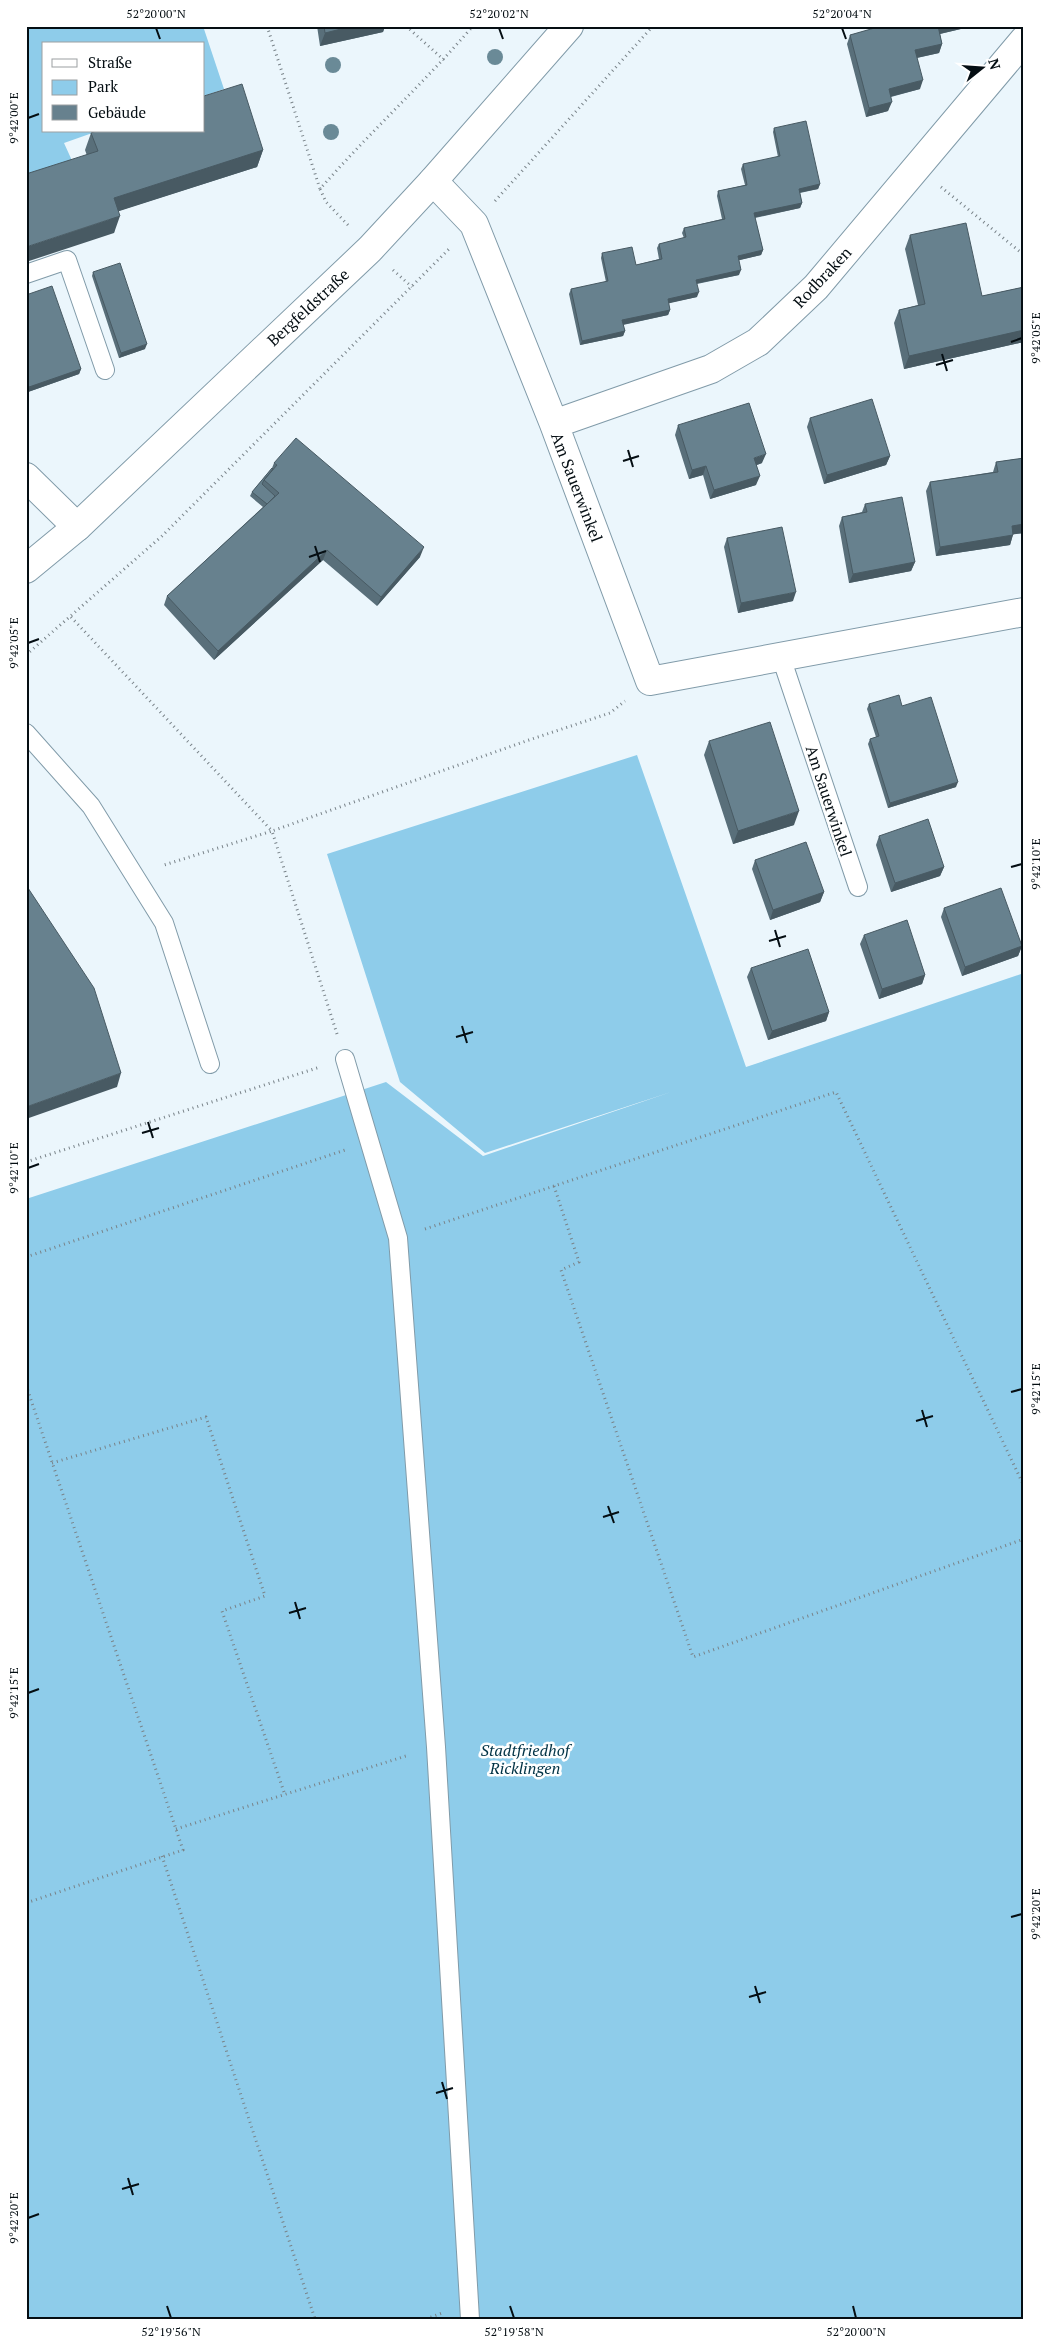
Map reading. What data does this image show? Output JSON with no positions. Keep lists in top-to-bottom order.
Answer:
{
  "streets": {
    "street": ["Rodbraken", "Bergfeldstraße", "Am Sauerwinkel"]
  },
  "crossings": [
    ["Rodbraken", "Am Sauerwinkel"],
    ["Bergfeldstraße", "Am Sauerwinkel"]
  ],
  "parks": ["Stadtfriedhof Ricklingen"],
  "legend": ["Straße", "Park", "Gebäude"],
  "north": "right",
  "coordinates": [
    "52°20'00\"N",
    "52°20'02\"N",
    "52°20'04\"N",
    "9°42'00\"E",
    "9°42'05\"E",
    "9°42'10\"E",
    "9°42'15\"E",
    "9°42'20\"E",
    "52°19'56\"N",
    "52°19'58\"N"
  ]
}
